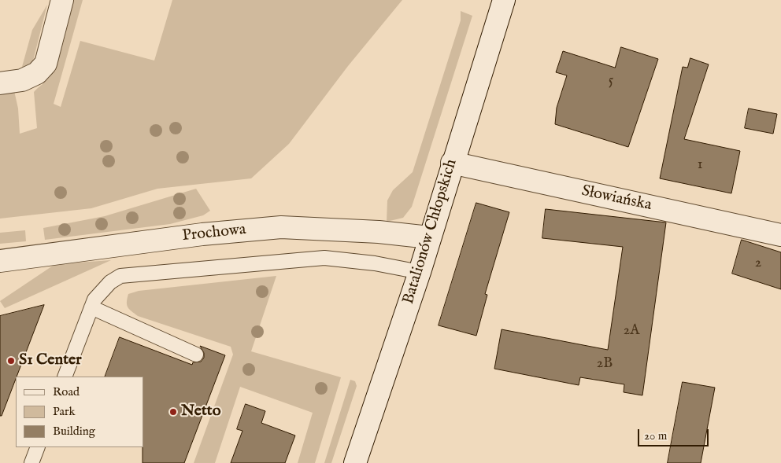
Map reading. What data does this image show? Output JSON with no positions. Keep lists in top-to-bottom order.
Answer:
{
  "streets": {
    "street": ["Słowiańska", "Batalionów Chłopskich", "Prochowa"]
  },
  "crossings": [
    ["Słowiańska", "Batalionów Chłopskich"],
    ["Batalionów Chłopskich", "Prochowa"]
  ],
  "places": ["S1 Center", "Netto"],
  "house_numbers": [
    "5",
    "1",
    "2",
    "2A",
    "2B"
  ],
  "legend": ["Road", "Park", "Building"],
  "scale_bar": "20 m"
}
